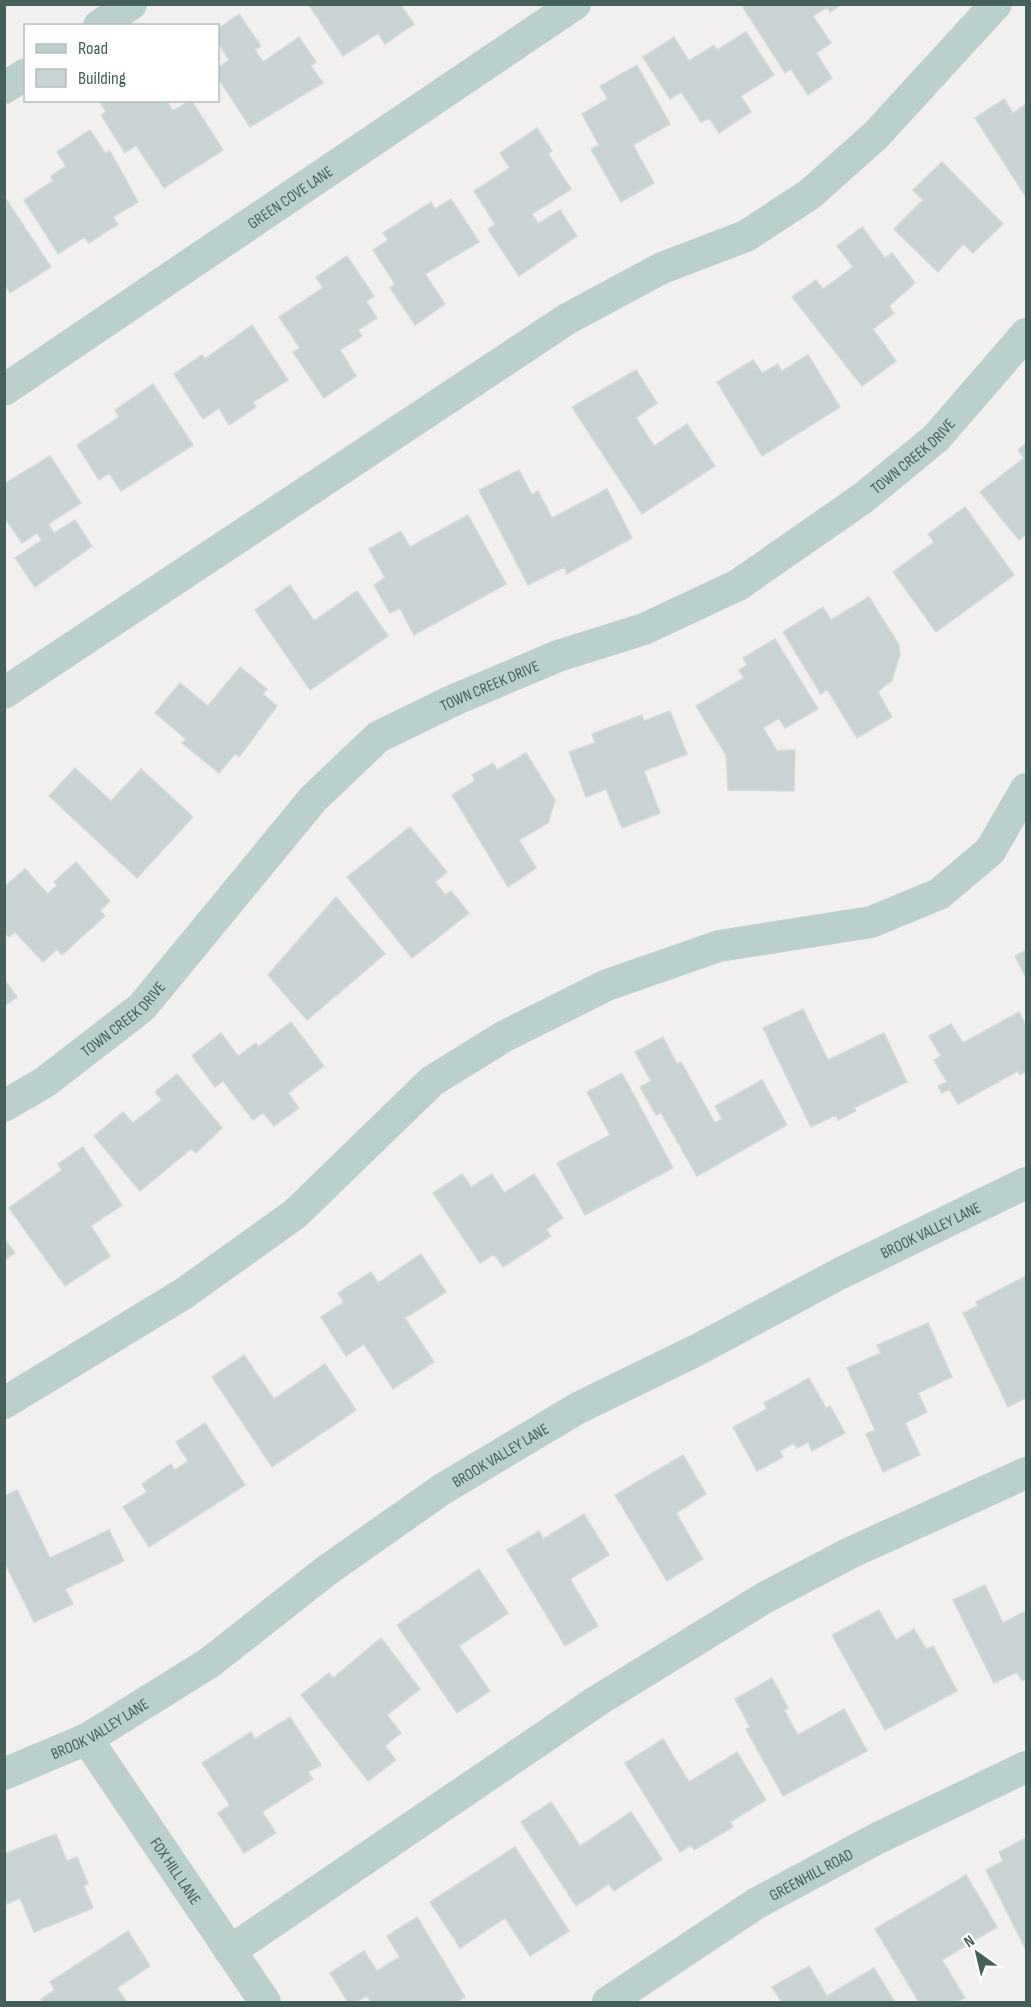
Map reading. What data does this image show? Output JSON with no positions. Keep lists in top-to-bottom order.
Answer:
{
  "streets": {
    "street": [
      "GREEN COVE LANE",
      "TOWN CREEK DRIVE",
      "BROOK VALLEY LANE",
      "FOX HILL LANE",
      "GREENHILL ROAD"
    ]
  },
  "crossings": [
    ["BROOK VALLEY LANE", "FOX HILL LANE"]
  ],
  "legend": ["Road", "Building"],
  "north": "top left"
}
